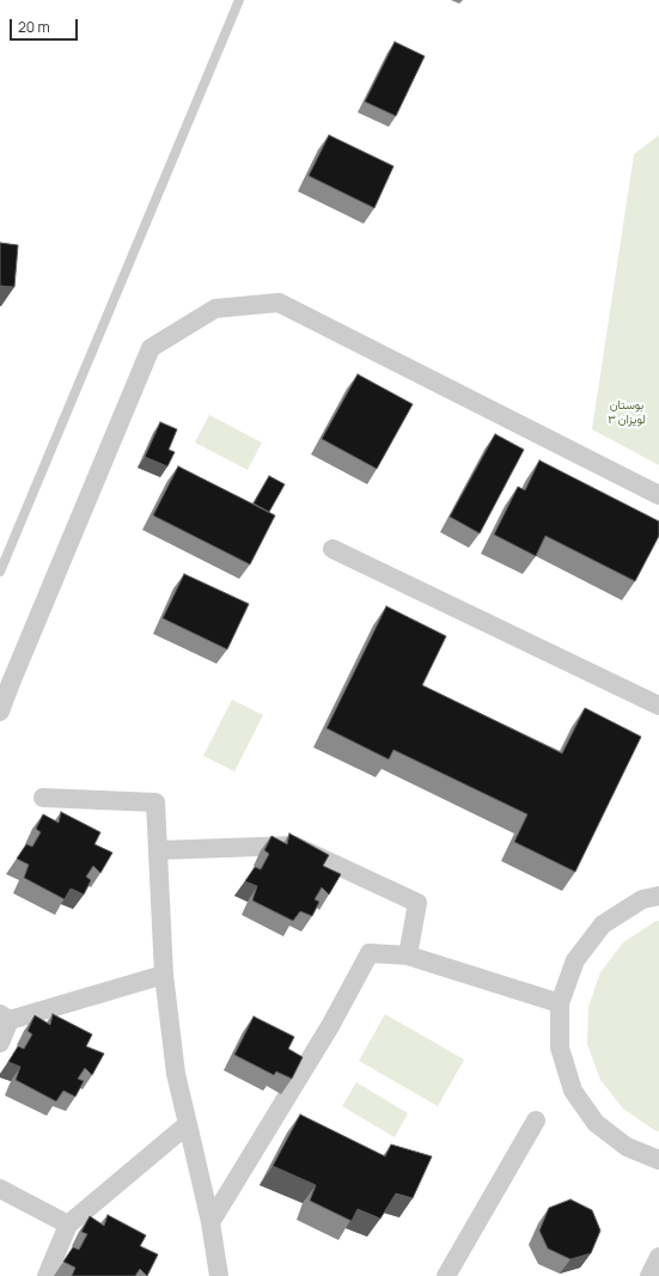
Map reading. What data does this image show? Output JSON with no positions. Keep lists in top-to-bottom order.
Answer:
{
  "parks": ["بوستان لویزان ۳"],
  "scale_bar": "20 m"
}
